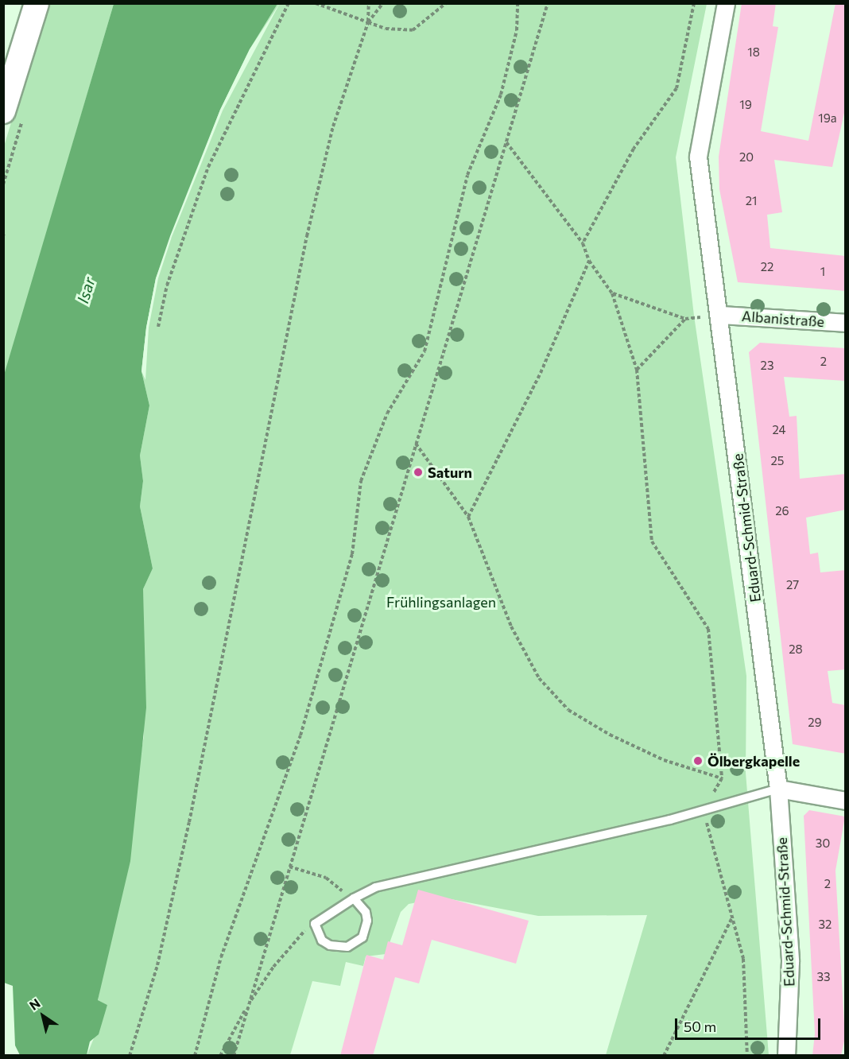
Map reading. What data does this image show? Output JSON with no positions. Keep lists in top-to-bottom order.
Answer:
{
  "streets": {
    "street": ["Albanistraße", "Eduard-Schmid-Straße"]
  },
  "crossings": [
    ["Albanistraße", "Eduard-Schmid-Straße"]
  ],
  "water": ["Isar"],
  "parks": ["Frühlingsanlagen"],
  "places": ["Saturn", "Ölbergkapelle"],
  "house_numbers": [
    "18",
    "19",
    "19a",
    "20",
    "21",
    "22",
    "1",
    "2",
    "23",
    "24",
    "25",
    "26",
    "27",
    "28",
    "29",
    "30",
    "2",
    "32",
    "33"
  ],
  "scale_bar": "50 m",
  "north": "top left"
}
